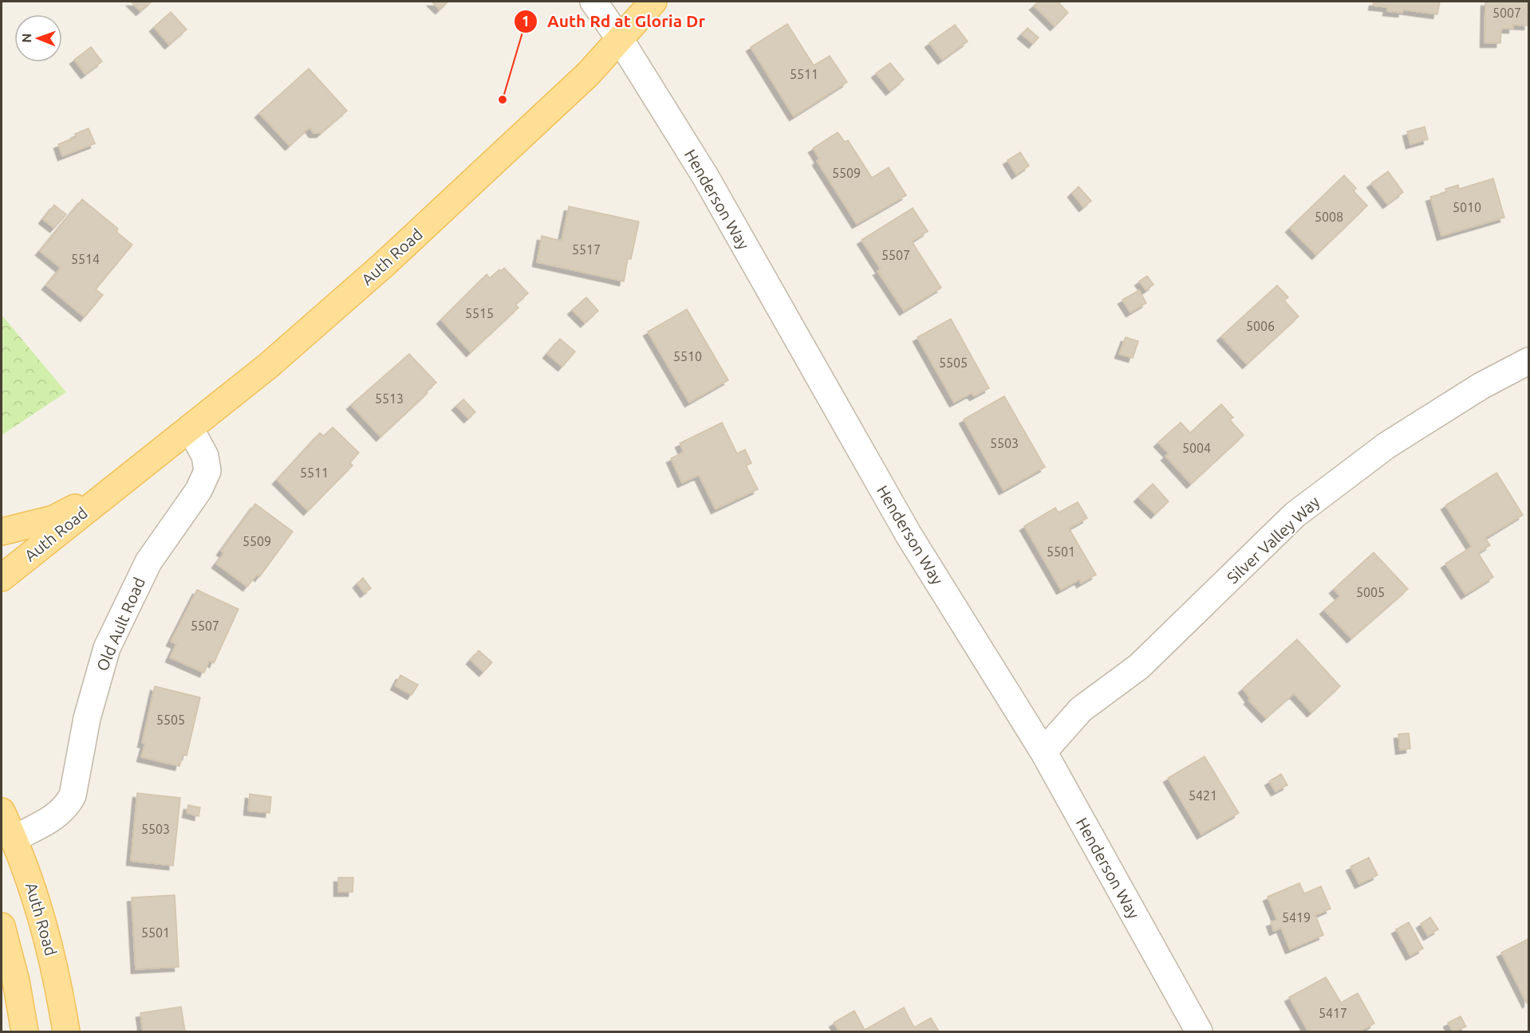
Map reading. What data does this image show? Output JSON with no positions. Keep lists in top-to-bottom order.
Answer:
{
  "streets": {
    "main road": ["Auth Road"],
    "street": ["Henderson Way", "Silver Valley Way", "Old Ault Road"]
  },
  "crossings": [
    ["Henderson Way", "Auth Road"],
    ["Henderson Way", "Silver Valley Way"],
    ["Auth Road", "Old Ault Road"]
  ],
  "places": ["Auth Rd at Gloria Dr"],
  "house_numbers": [
    "5007",
    "5511",
    "5509",
    "5010",
    "5008",
    "5517",
    "5507",
    "5514",
    "5515",
    "5006",
    "5510",
    "5505",
    "5513",
    "5503",
    "5004",
    "5511",
    "5509",
    "5501",
    "5005",
    "5507",
    "5505",
    "5421",
    "5503",
    "5419",
    "5501",
    "5417"
  ],
  "north": "left"
}
